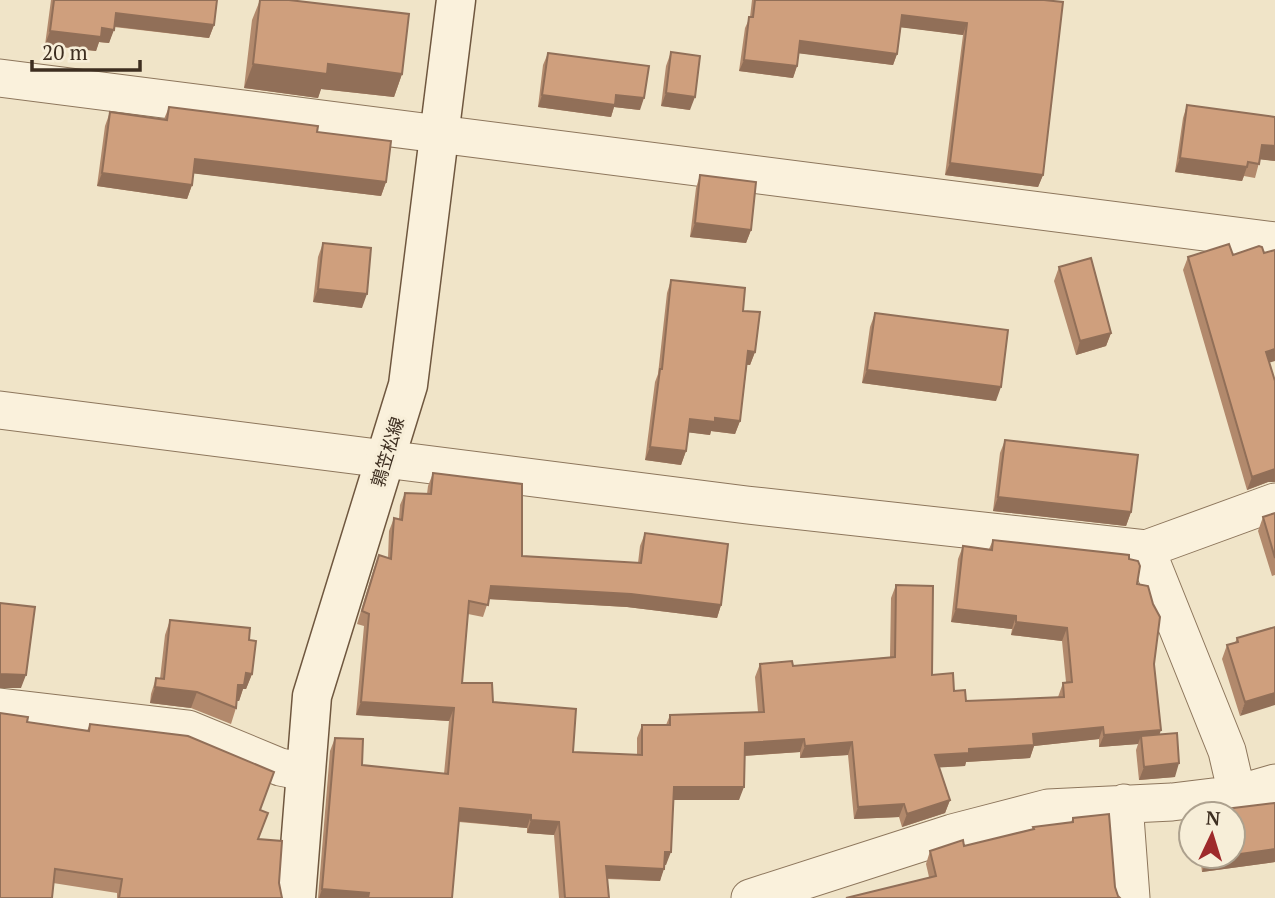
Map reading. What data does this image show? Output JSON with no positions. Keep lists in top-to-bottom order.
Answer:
{
  "streets": {
    "main road": ["鶉笠松線"]
  },
  "scale_bar": "20 m",
  "north": "top"
}
